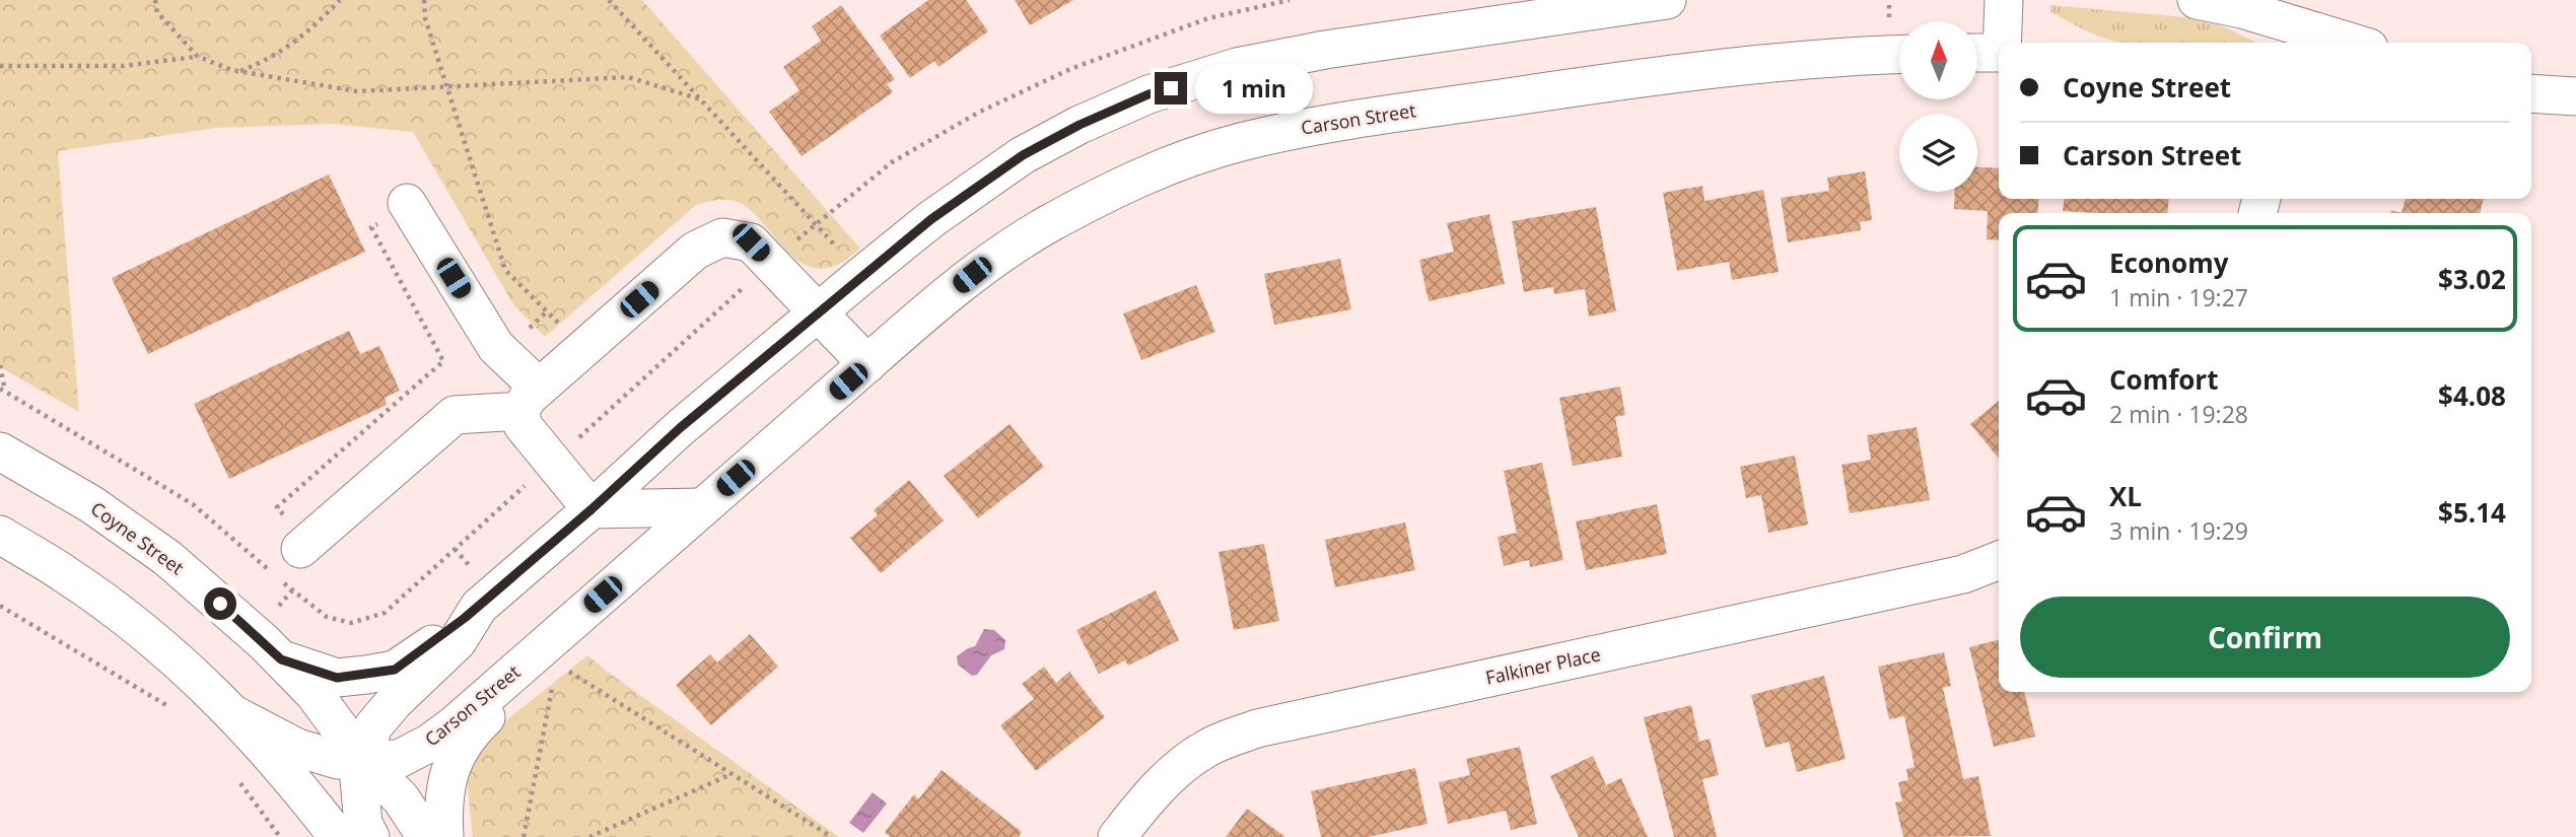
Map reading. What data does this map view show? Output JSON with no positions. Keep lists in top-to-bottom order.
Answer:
{
  "streets": {
    "street": ["Carson Street", "Coyne Street", "Falkiner Place"]
  },
  "crossings": [
    ["Carson Street", "Coyne Street"]
  ],
  "north": "top",
  "page": {
    "banner": ["Coyne Street", "Carson Street"],
    "bubble": "1 min",
    "list": [
      {
        "name": "Economy",
        "note": "1 min · 19:27",
        "value": "$3.02"
      },
      {
        "name": "Comfort",
        "note": "2 min · 19:28",
        "value": "$4.08"
      },
      {
        "name": "XL",
        "note": "3 min · 19:29",
        "value": "$5.14"
      }
    ],
    "buttons": "Confirm"
  }
}
